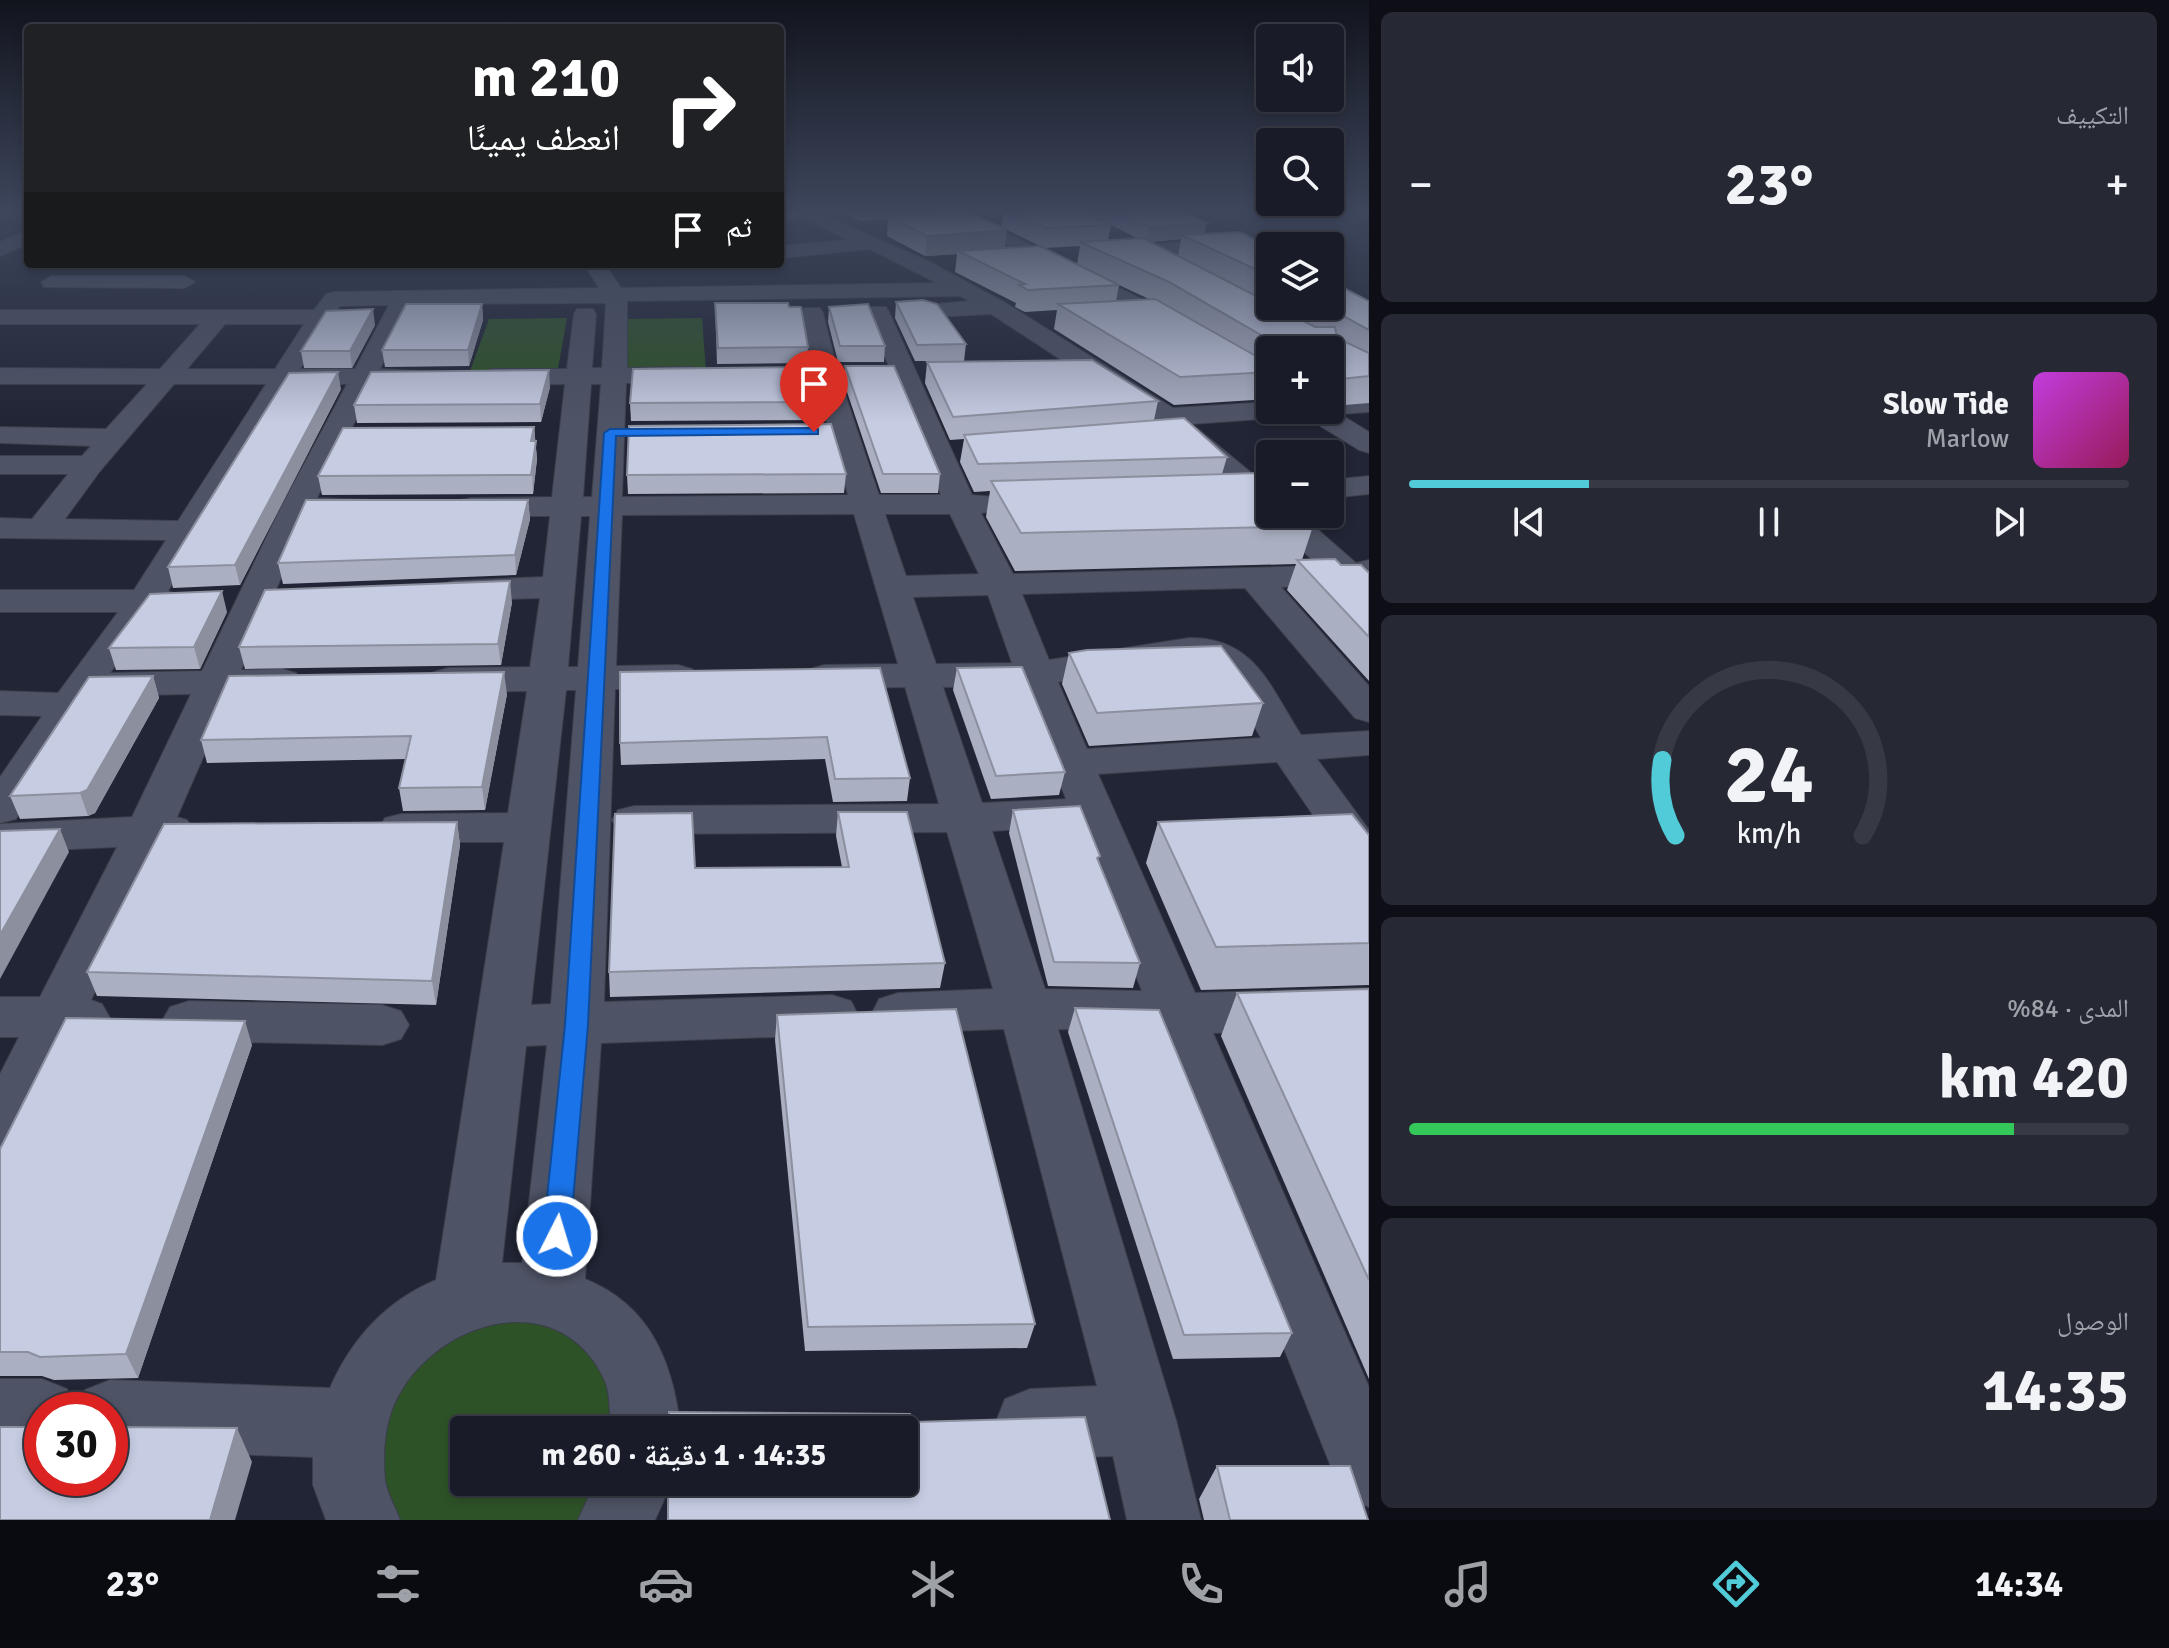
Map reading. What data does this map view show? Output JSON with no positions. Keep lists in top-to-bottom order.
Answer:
{
  "page": {
    "tile": [
      "التكييف",
      ["المدى · 84%", "420 km"],
      ["الوصول", "14:35"]
    ],
    "map_buttons": ["+", "−"],
    "turn": ["210 m", "انعطف يمينًا"],
    "heat": ["−", "23°", "+"],
    "then": "ثم",
    "song": ["Slow Tide", "Marlow"],
    "limit": "30",
    "trip": "14:35 · 1 دقيقة · 260 m",
    "tabs": ["14:34", "23°"],
    "gauge": ["24", "km/h"]
  }
}
